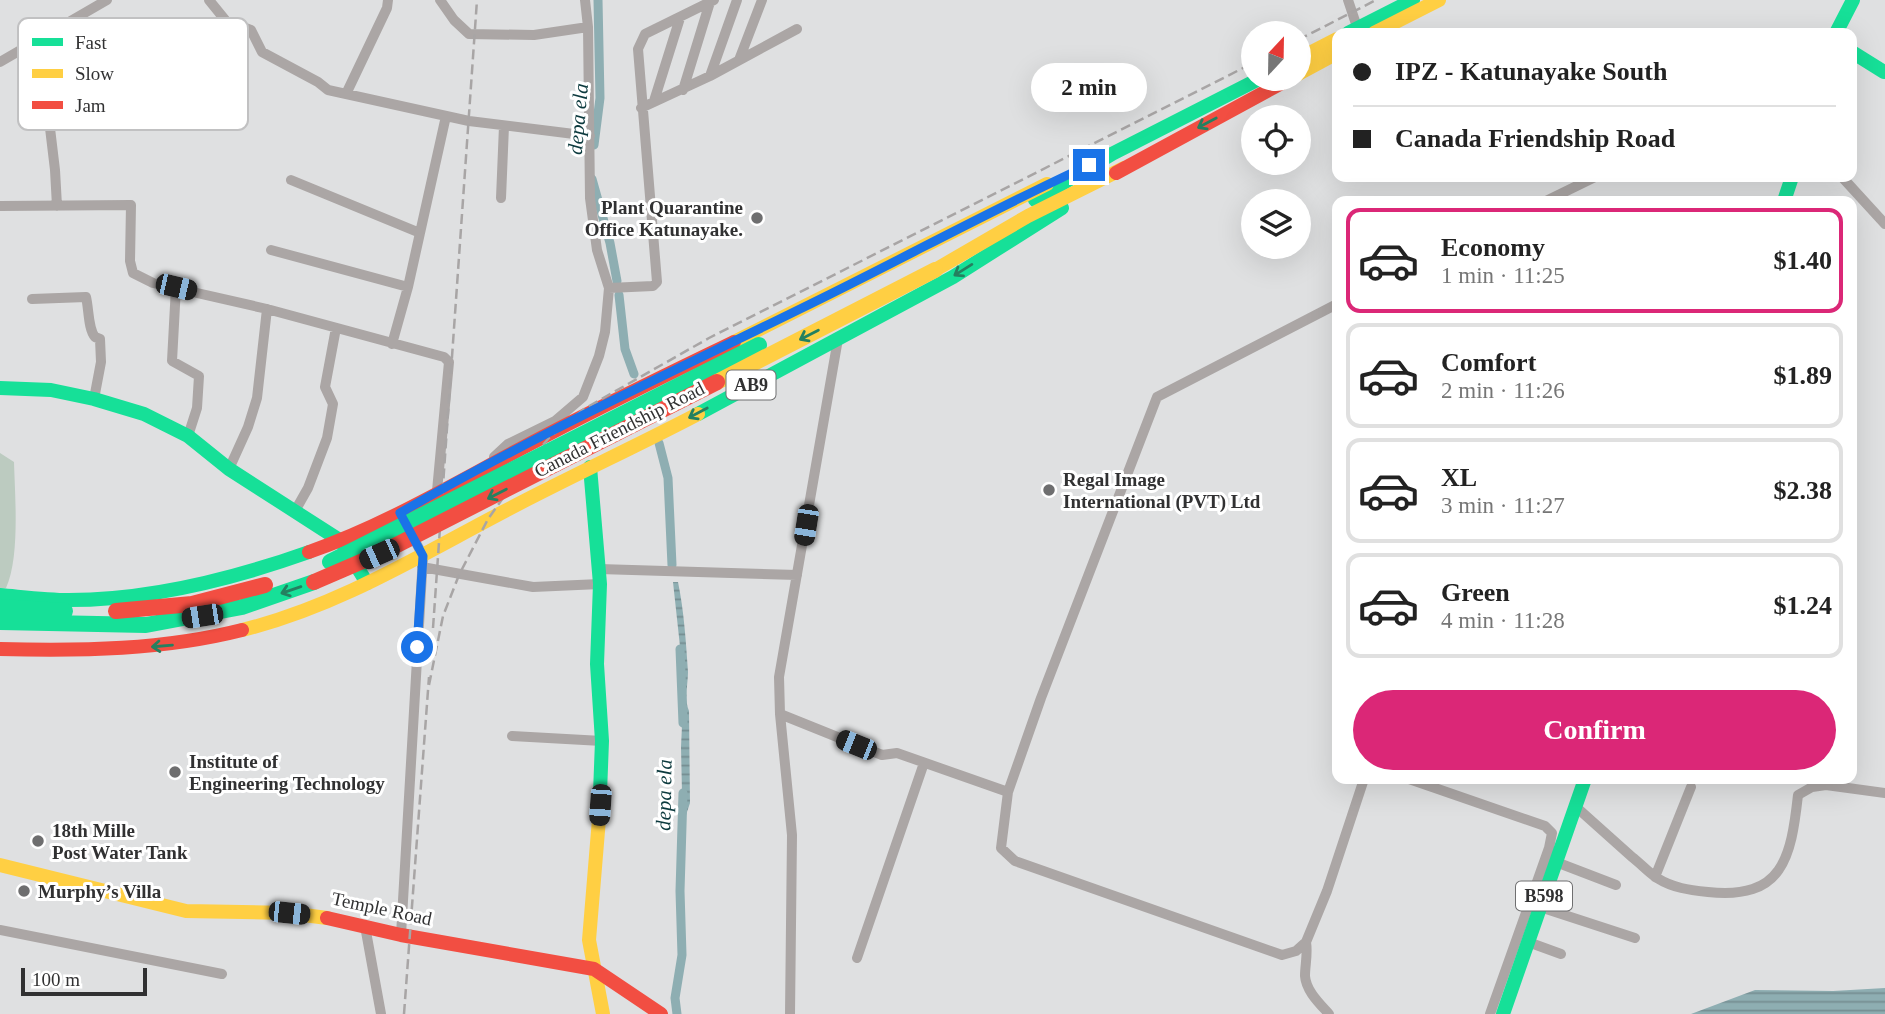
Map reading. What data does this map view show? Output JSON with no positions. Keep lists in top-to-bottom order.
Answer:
{
  "streets": {
    "main road": [
      "AB9",
      "Canada Friendship Road",
      "B598",
      "Temple Road"
    ]
  },
  "water": ["depa ela"],
  "places": [
    "Plant Quarantine Office Katunayake.",
    "Regal Image International (PVT) Ltd",
    "Institute of Engineering Technology",
    "18th Mille Post Water Tank",
    "Murphy’s Villa"
  ],
  "legend": ["Fast", "Slow", "Jam"],
  "scale_bar": "100 m",
  "north": "top",
  "page": {
    "banner": ["IPZ - Katunayake South", "Canada Friendship Road"],
    "bubble": "2 min",
    "list": [
      {
        "name": "Economy",
        "note": "1 min · 11:25",
        "value": "$1.40"
      },
      {
        "name": "Comfort",
        "note": "2 min · 11:26",
        "value": "$1.89"
      },
      {
        "name": "XL",
        "note": "3 min · 11:27",
        "value": "$2.38"
      },
      {
        "name": "Green",
        "note": "4 min · 11:28",
        "value": "$1.24"
      }
    ],
    "buttons": "Confirm",
    "scale": "100 m"
  }
}
